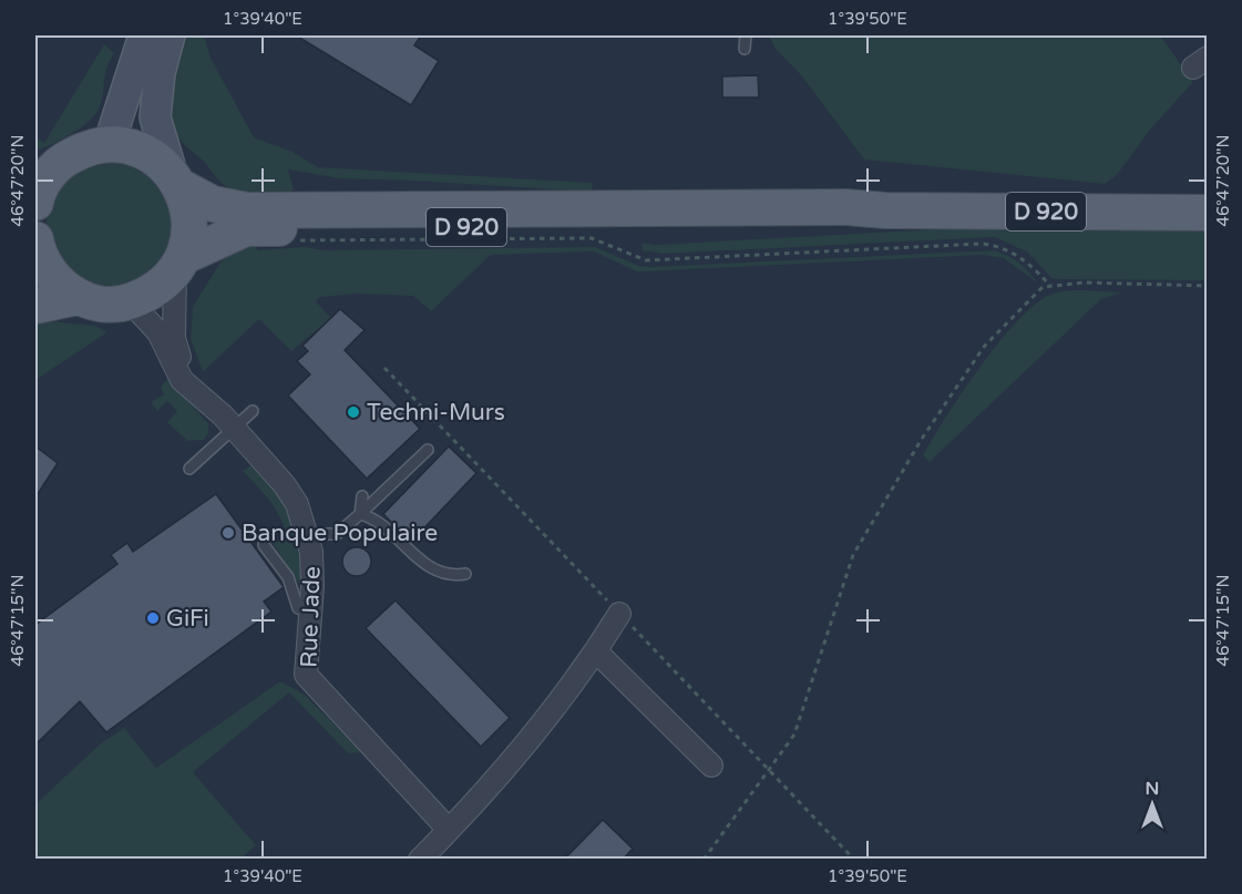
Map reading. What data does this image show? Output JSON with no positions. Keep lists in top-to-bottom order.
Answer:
{
  "streets": {
    "main road": ["D 920"],
    "street": ["Rue Jade"]
  },
  "crossings": [
    ["D 920", "Rue Jade"]
  ],
  "places": ["Techni-Murs", "Banque Populaire", "GiFi"],
  "north": "top",
  "coordinates": [
    "1°39'40\"E",
    "1°39'50\"E",
    "46°47'20\"N",
    "46°47'15\"N"
  ]
}
